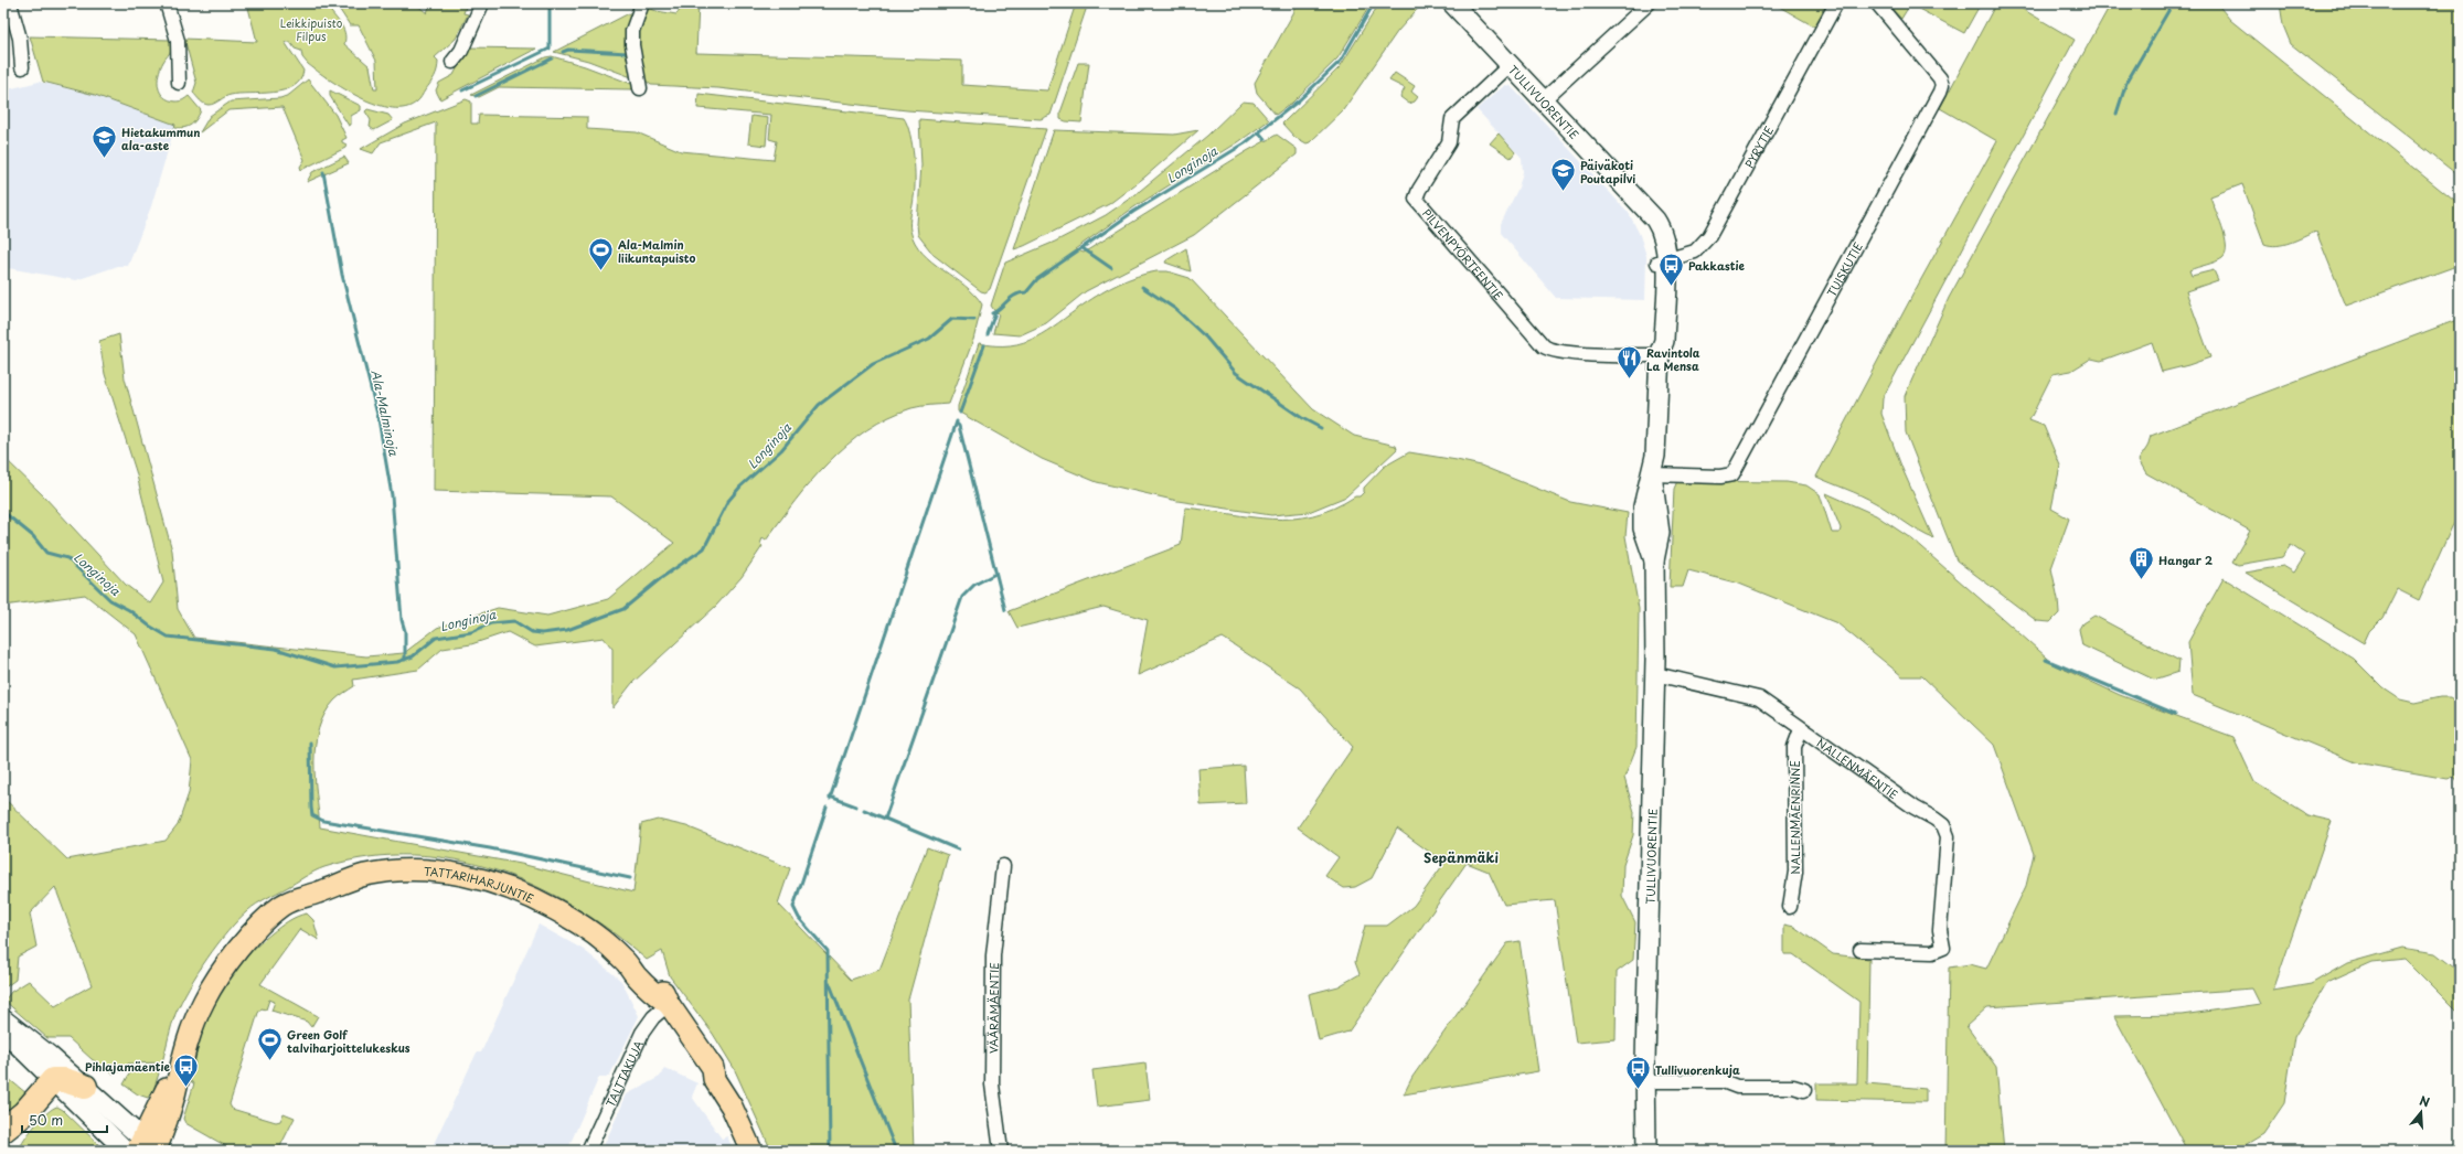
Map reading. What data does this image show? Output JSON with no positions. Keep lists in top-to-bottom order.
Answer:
{
  "streets": {
    "main road": ["TULLIVUORENTIE", "TATTARIHARJUNTIE"],
    "street": [
      "PYRYTIE",
      "PILVENPYÖRTEENTIE",
      "TUISKUTIE",
      "NALLENMÄENTIE",
      "NALLENMÄENRINNE",
      "VÄÄRÄMÄENTIE",
      "TALTTAKUJA"
    ]
  },
  "crossings": [
    ["TULLIVUORENTIE", "PYRYTIE"],
    ["TULLIVUORENTIE", "PILVENPYÖRTEENTIE"],
    ["TULLIVUORENTIE", "TUISKUTIE"],
    ["TULLIVUORENTIE", "NALLENMÄENTIE"],
    ["NALLENMÄENTIE", "NALLENMÄENRINNE"],
    ["TATTARIHARJUNTIE", "TALTTAKUJA"]
  ],
  "districts": ["Sepänmäki"],
  "water": ["Longinoja", "Ala-Malminoja"],
  "parks": ["Leikkipuisto Filpus"],
  "places": {
    "school or university": ["Hietakummun ala-aste", "Päiväkoti Poutapilvi"],
    "sports": ["Ala-Malmin liikuntapuisto", "Green Golf talviharjoittelukeskus"],
    "bus stop": ["Pakkastie", "Pihlajamäentie", "Tullivuorenkuja"],
    "restaurant": ["Ravintola La Mensa"],
    "building": ["Hangar 2"]
  },
  "scale_bar": "50 m",
  "north": "top"
}
